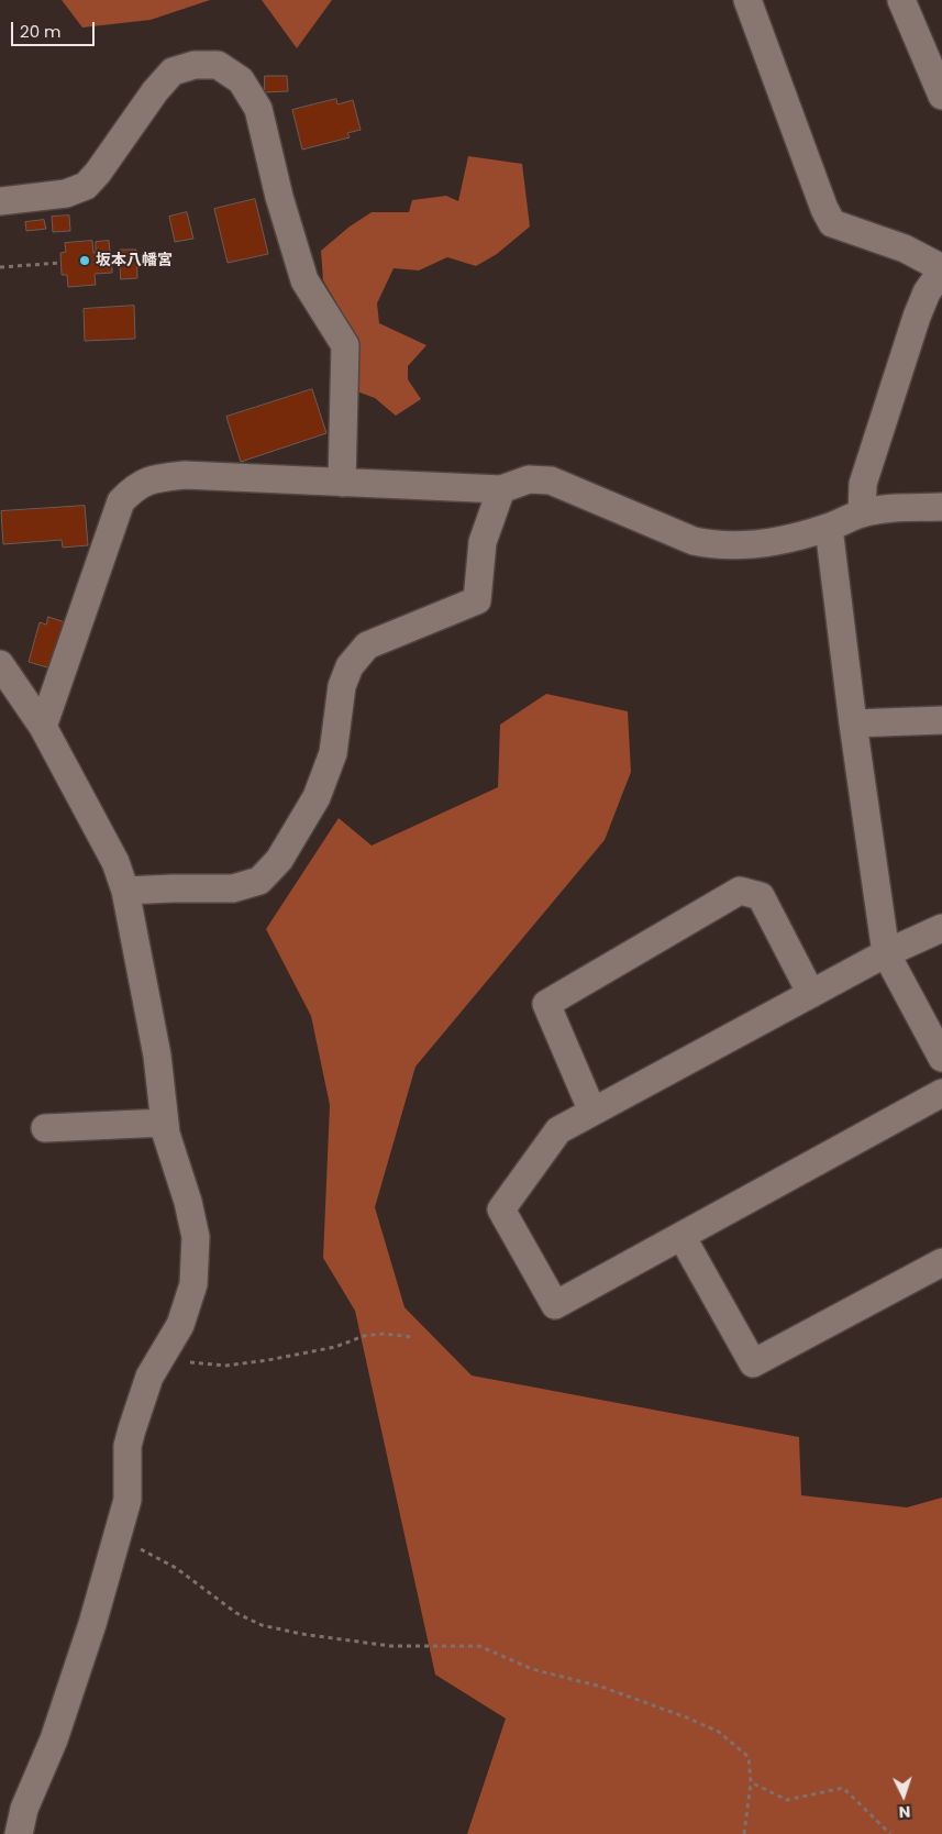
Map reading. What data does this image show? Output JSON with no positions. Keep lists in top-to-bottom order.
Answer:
{
  "places": ["坂本八幡宮"],
  "scale_bar": "20 m",
  "north": "bottom"
}
